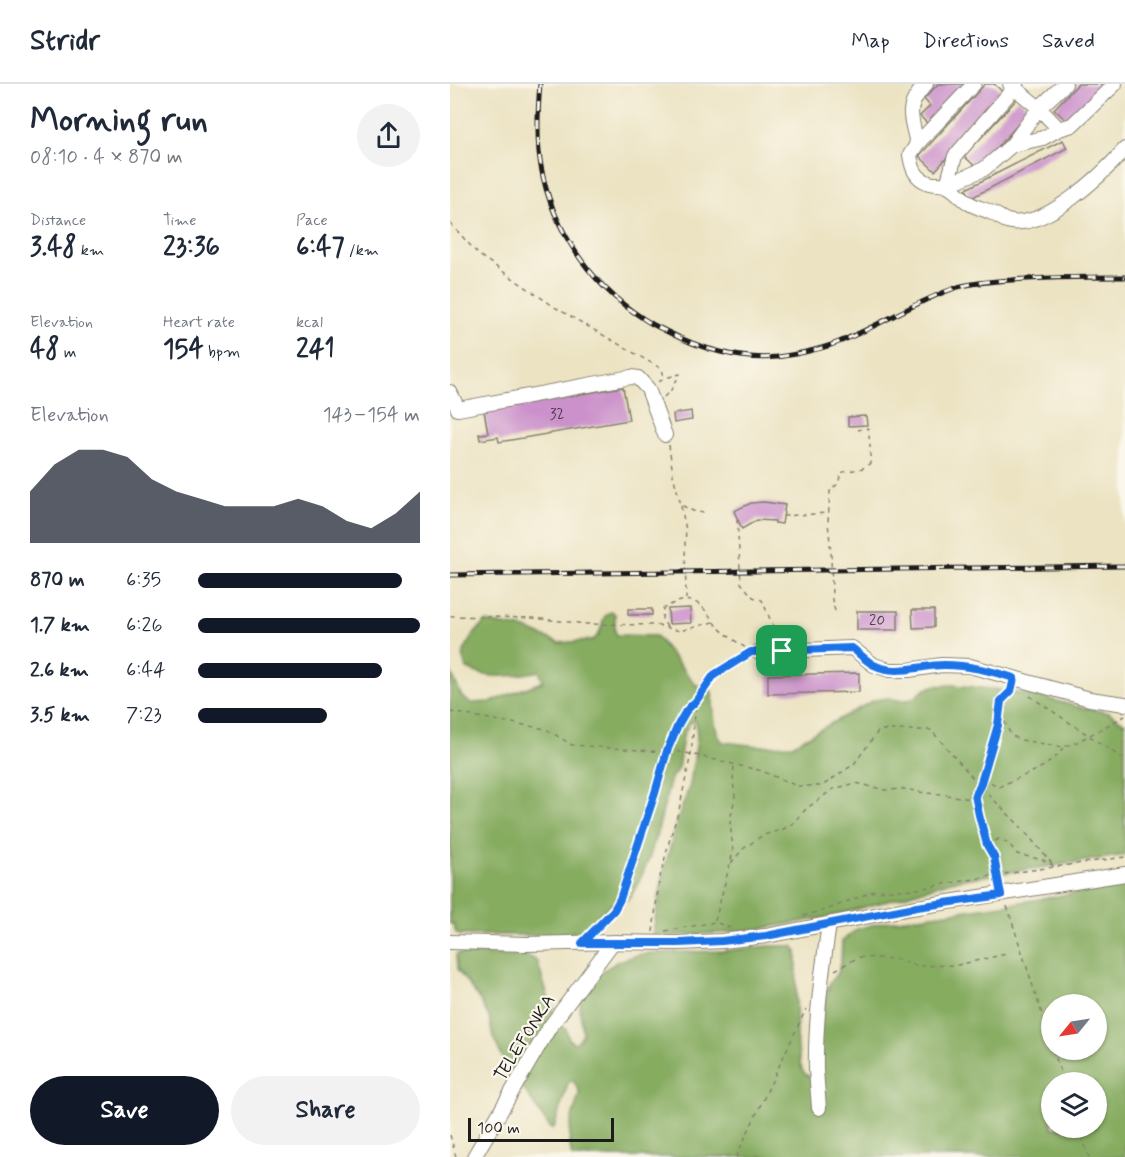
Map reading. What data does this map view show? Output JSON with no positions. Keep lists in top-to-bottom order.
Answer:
{
  "streets": {
    "street": ["TELEFONKA"]
  },
  "house_numbers": ["32", "20"],
  "scale_bar": "100 m",
  "north": "bottom left",
  "page": {
    "header": "Stridr",
    "nav": ["Map", "Directions", "Saved"],
    "heading": ["Morning run", "08:10 · 4 × 870 m"],
    "stats": [
      ["Distance", "3.48 km"],
      ["Time", "23:36"],
      ["Pace", "6:47 /km"],
      ["Elevation", "48 m"],
      ["Heart rate", "154 bpm"],
      ["kcal", "241"]
    ],
    "chart": ["Elevation", "143–154 m"],
    "list": [
      {
        "name": "870 m",
        "note": "6:35"
      },
      {
        "name": "1.7 km",
        "note": "6:26"
      },
      {
        "name": "2.6 km",
        "note": "6:44"
      },
      {
        "name": "3.5 km",
        "note": "7:23"
      }
    ],
    "buttons": ["Save", "Share"],
    "scale": "100 m"
  }
}
